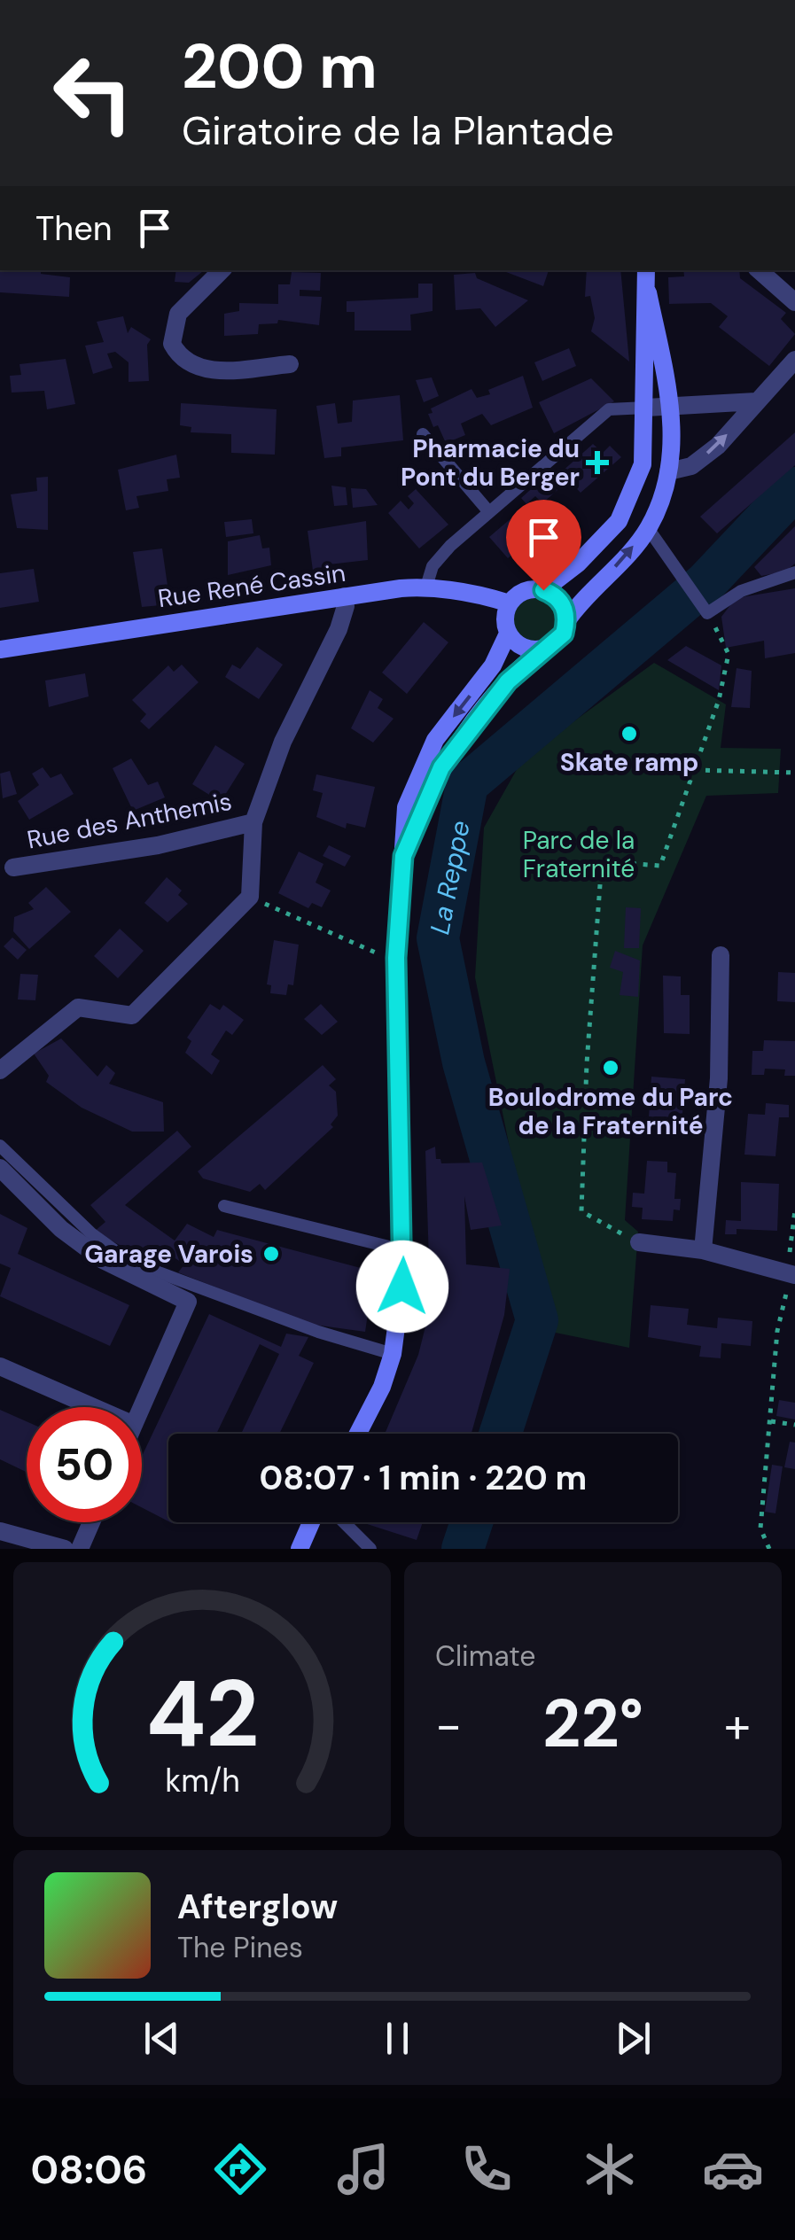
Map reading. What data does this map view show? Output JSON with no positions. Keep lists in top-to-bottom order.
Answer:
{
  "streets": {
    "main road": ["Rue René Cassin"],
    "street": ["Rue des Anthemis"]
  },
  "crossings": [
    ["Rue René Cassin", "Rue des Anthemis"]
  ],
  "water": ["La Reppe"],
  "parks": ["Parc de la Fraternité"],
  "places": {
    "health": ["Pharmacie du Pont du Berger"],
    "other": ["Skate ramp", "Boulodrome du Parc de la Fraternité", "Garage Varois"]
  },
  "page": {
    "turn": ["200 m", "Giratoire de la Plantade"],
    "then": "Then",
    "limit": "50",
    "trip": "08:07 · 1 min · 220 m",
    "tile": "Climate",
    "heat": ["−", "22°", "+"],
    "song": ["Afterglow", "The Pines"],
    "tabs": "08:06",
    "gauge": ["42", "km/h"]
  }
}
